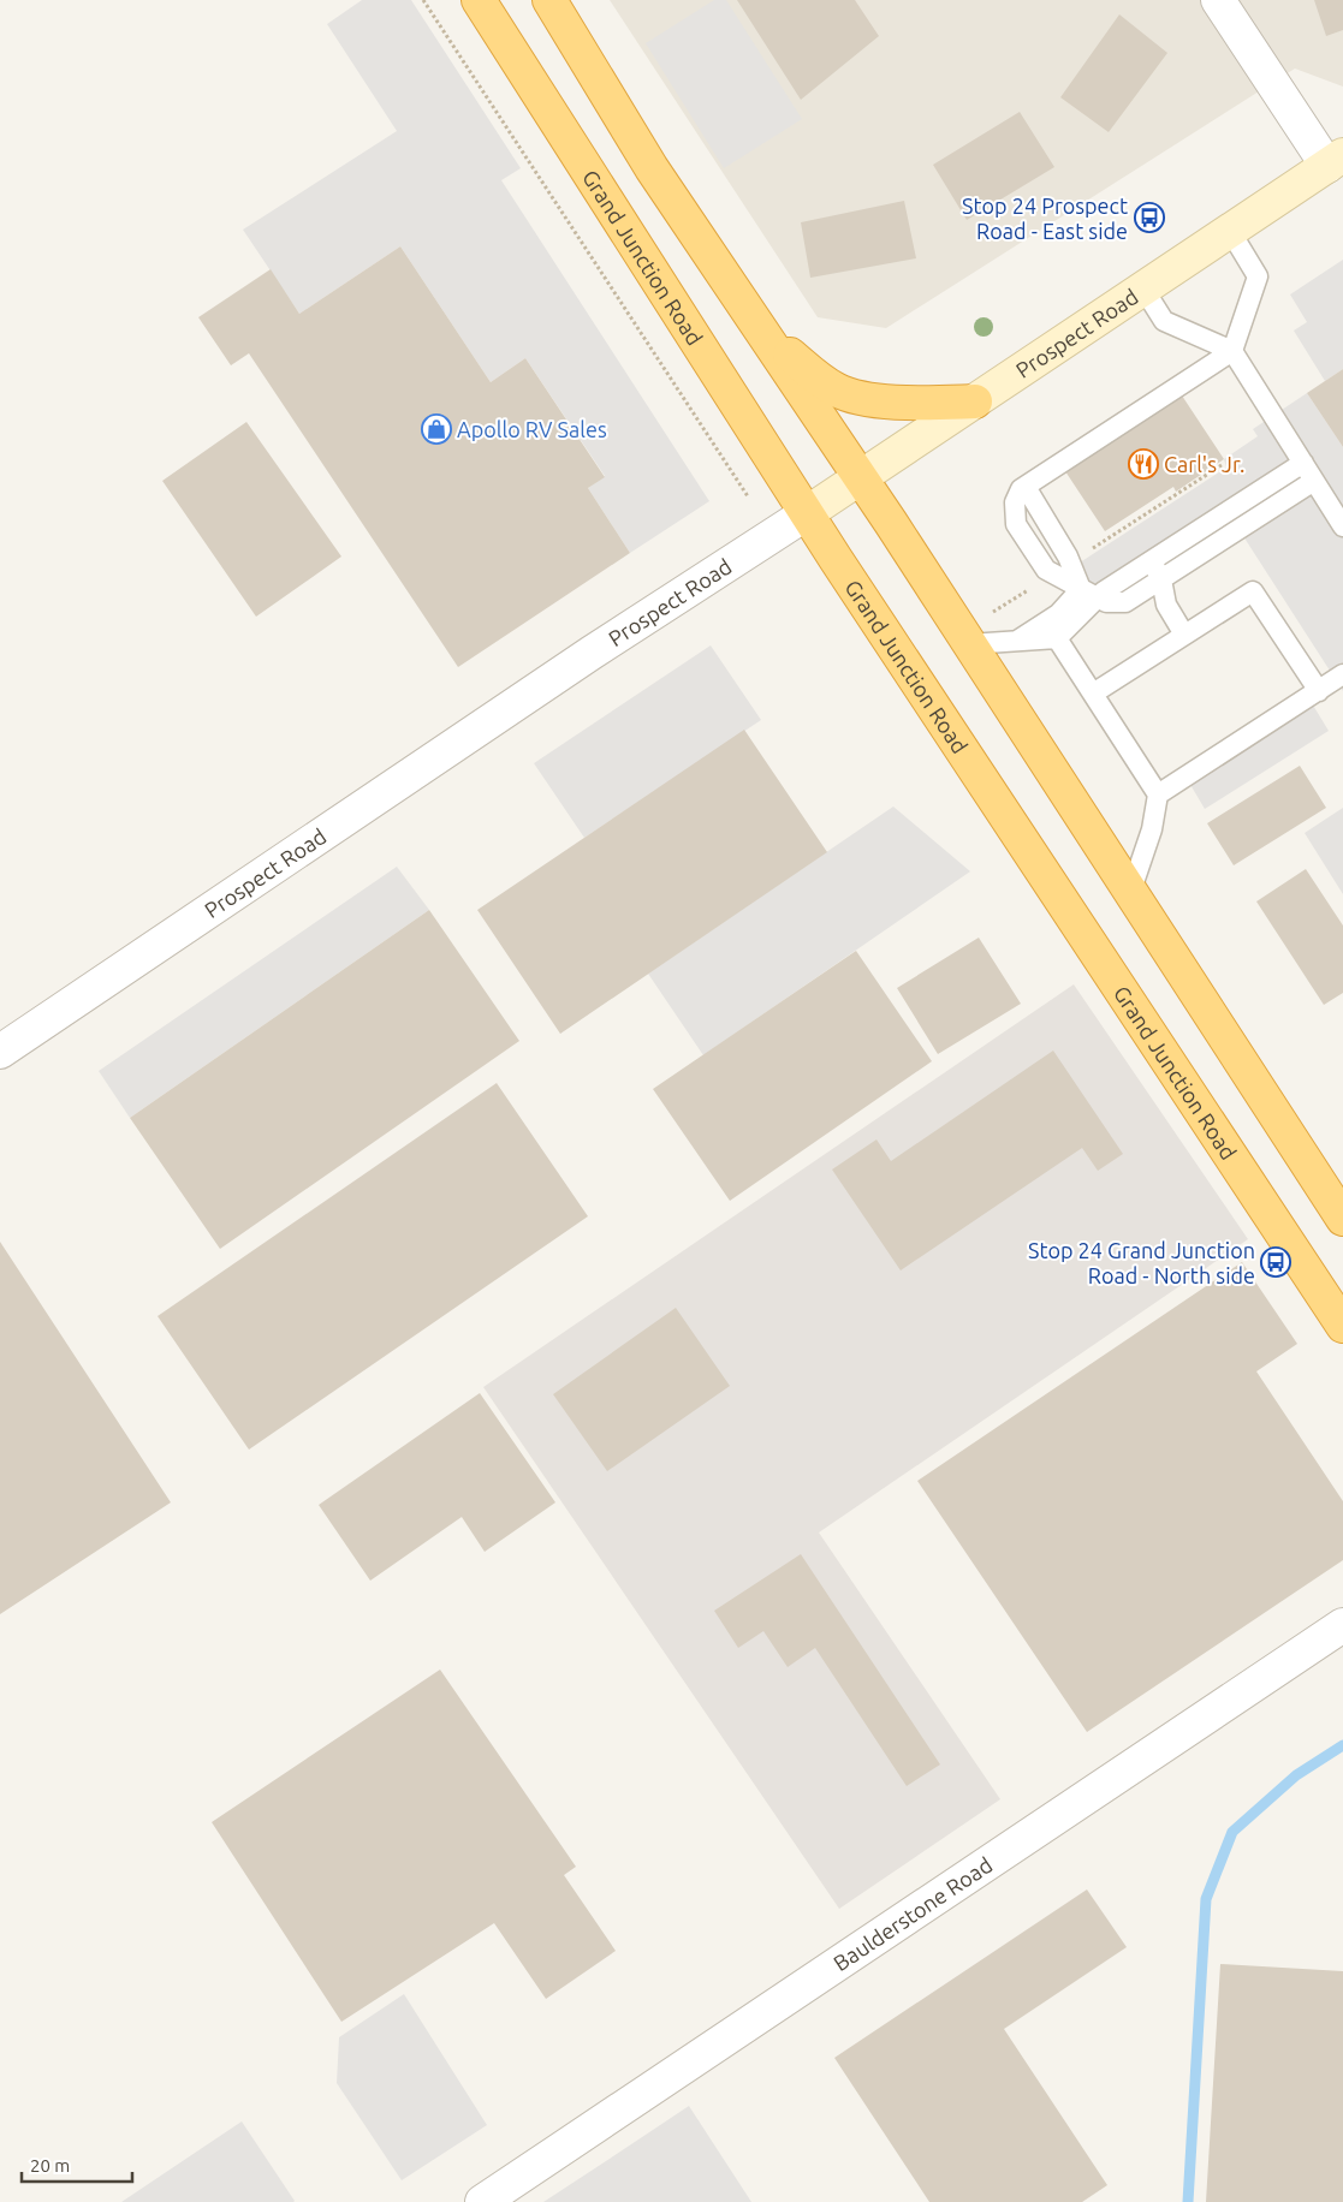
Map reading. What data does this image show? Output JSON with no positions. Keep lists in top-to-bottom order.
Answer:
{
  "streets": {
    "highway": ["Grand Junction Road"],
    "main road": ["Prospect Road"],
    "street": ["Baulderstone Road"]
  },
  "crossings": [
    ["Grand Junction Road", "Prospect Road"]
  ],
  "places": {
    "bus stop": ["Stop 24 Prospect Road - East side", "Stop 24 Grand Junction Road - North side"],
    "shop": ["Apollo RV Sales"],
    "restaurant": ["Carl's Jr."]
  },
  "scale_bar": "20 m"
}
